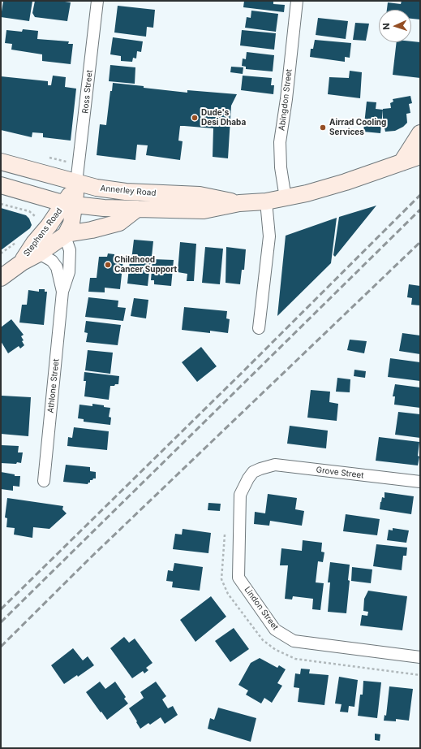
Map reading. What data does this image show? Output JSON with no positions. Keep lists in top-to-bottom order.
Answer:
{
  "streets": {
    "main road": ["Annerley Road", "Stephens Road"],
    "street": [
      "Ross Street",
      "Abingdon Street",
      "Athlone Street",
      "Grove Street",
      "Lindon Street"
    ]
  },
  "crossings": [
    ["Ross Street", "Annerley Road"],
    ["Abingdon Street", "Annerley Road"],
    ["Annerley Road", "Stephens Road"],
    ["Stephens Road", "Athlone Street"],
    ["Grove Street", "Lindon Street"]
  ],
  "places": ["Dude's Desi Dhaba", "Airrad Cooling Services", "Childhood Cancer Support"],
  "north": "left"
}
